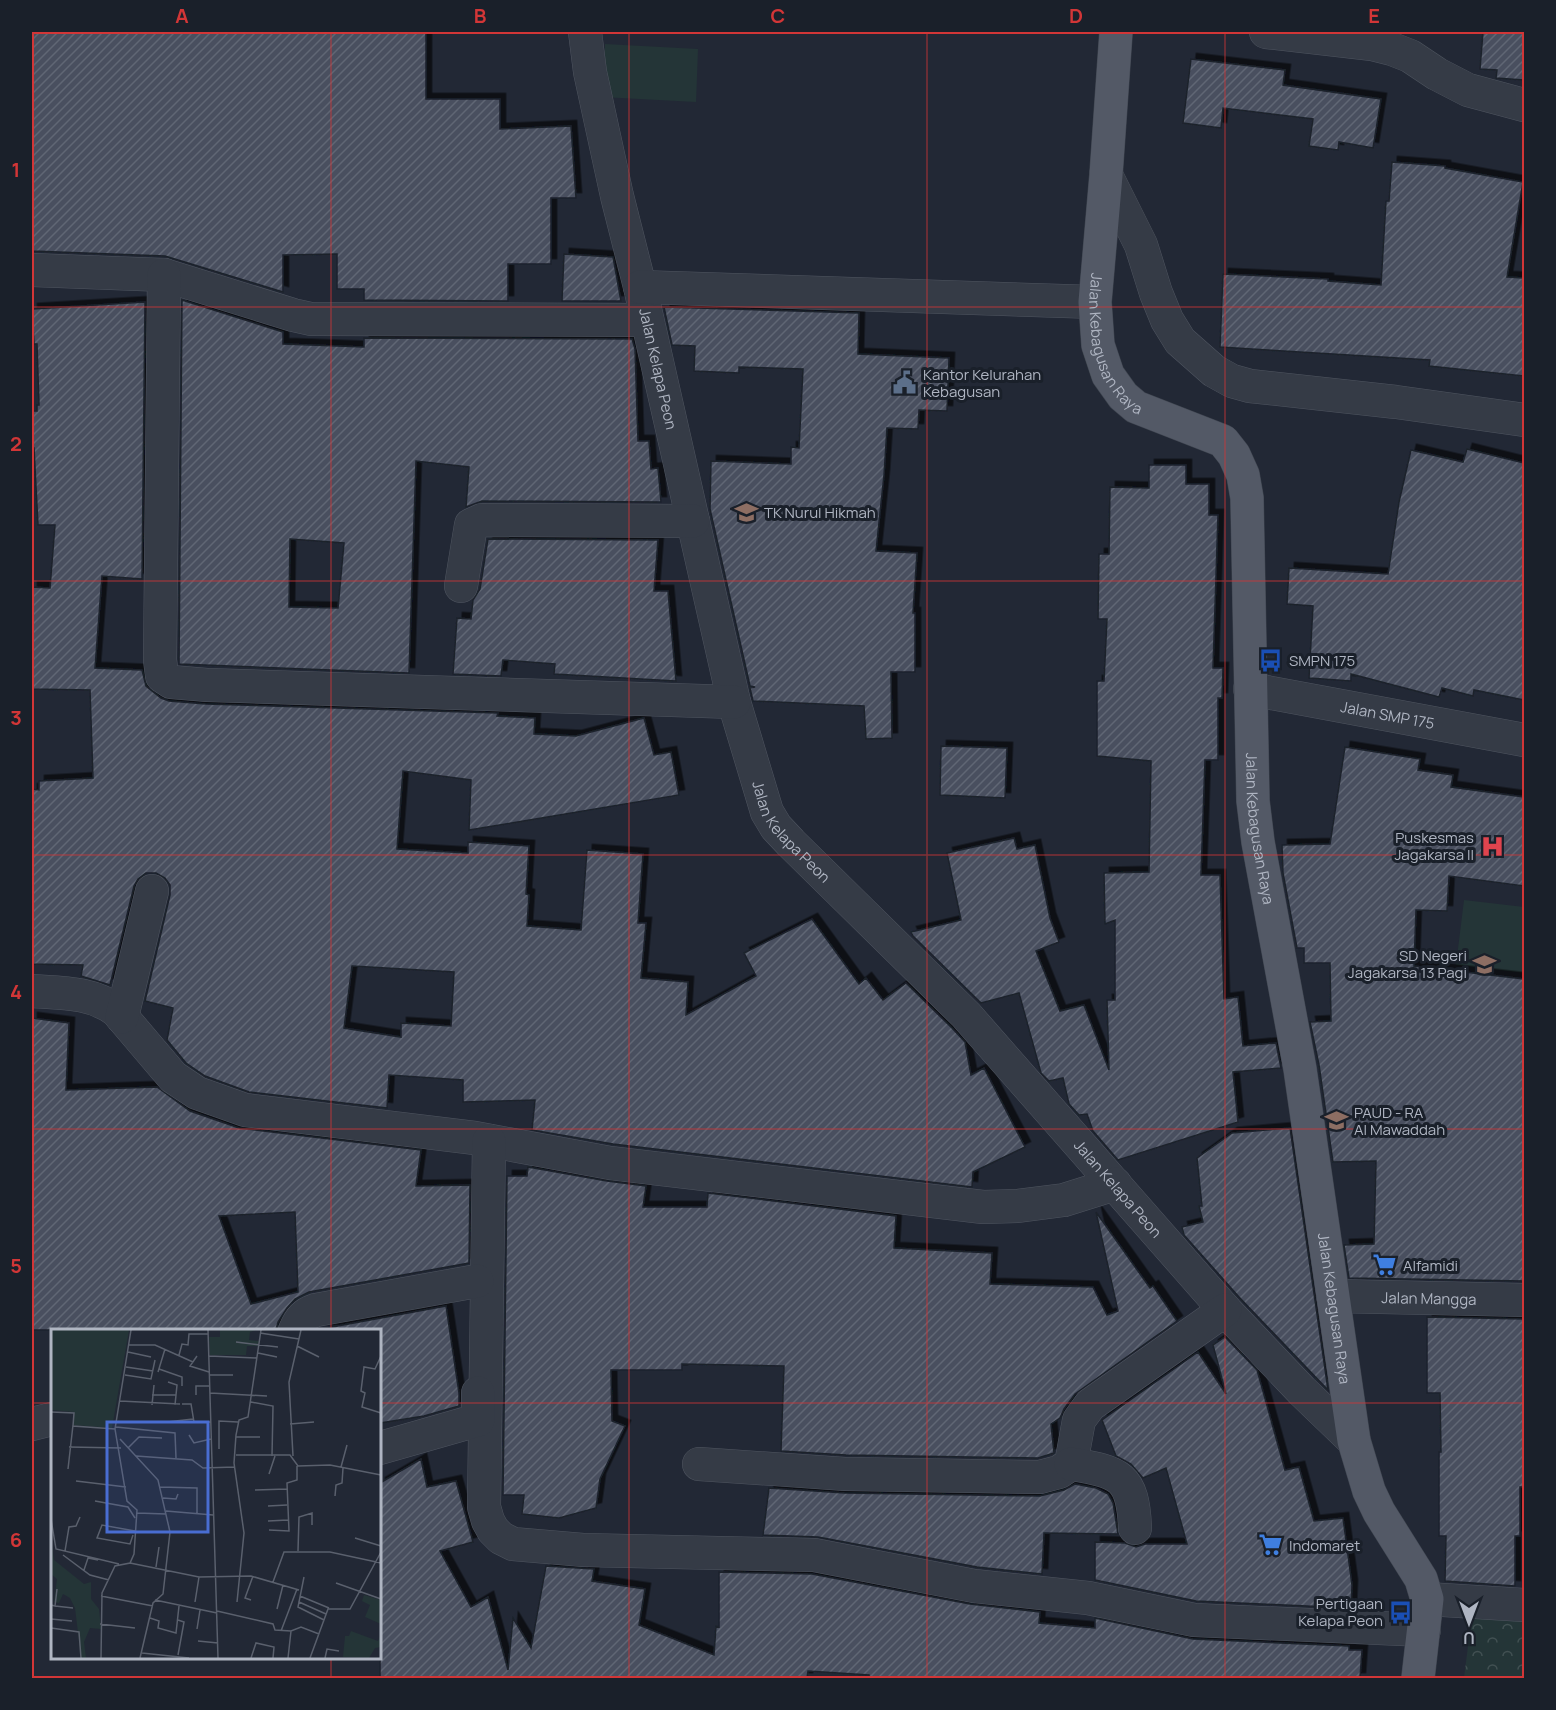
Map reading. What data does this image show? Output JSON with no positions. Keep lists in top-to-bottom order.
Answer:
{
  "streets": {
    "main road": ["Jalan Kebagusan Raya"],
    "street": ["Jalan Kelapa Peon", "Jalan SMP 175", "Jalan Mangga"]
  },
  "crossings": [
    ["Jalan Kebagusan Raya", "Jalan Kelapa Peon"],
    ["Jalan Kebagusan Raya", "Jalan SMP 175"],
    ["Jalan Kebagusan Raya", "Jalan Mangga"]
  ],
  "places": {
    "public building": ["Kantor Kelurahan Kebagusan"],
    "school or university": ["TK Nurul Hikmah", "SD Negeri Jagakarsa 13 Pagi", "PAUD - RA Al Mawaddah"],
    "bus stop": ["SMPN 175", "Pertigaan Kelapa Peon"],
    "hospital": ["Puskesmas Jagakarsa II"],
    "supermarket": ["Alfamidi", "Indomaret"]
  },
  "north": "bottom",
  "grid": {
    "columns": [
      "A",
      "B",
      "C",
      "D",
      "E"
    ],
    "rows": [
      "1",
      "2",
      "3",
      "4",
      "5",
      "6"
    ]
  }
}
